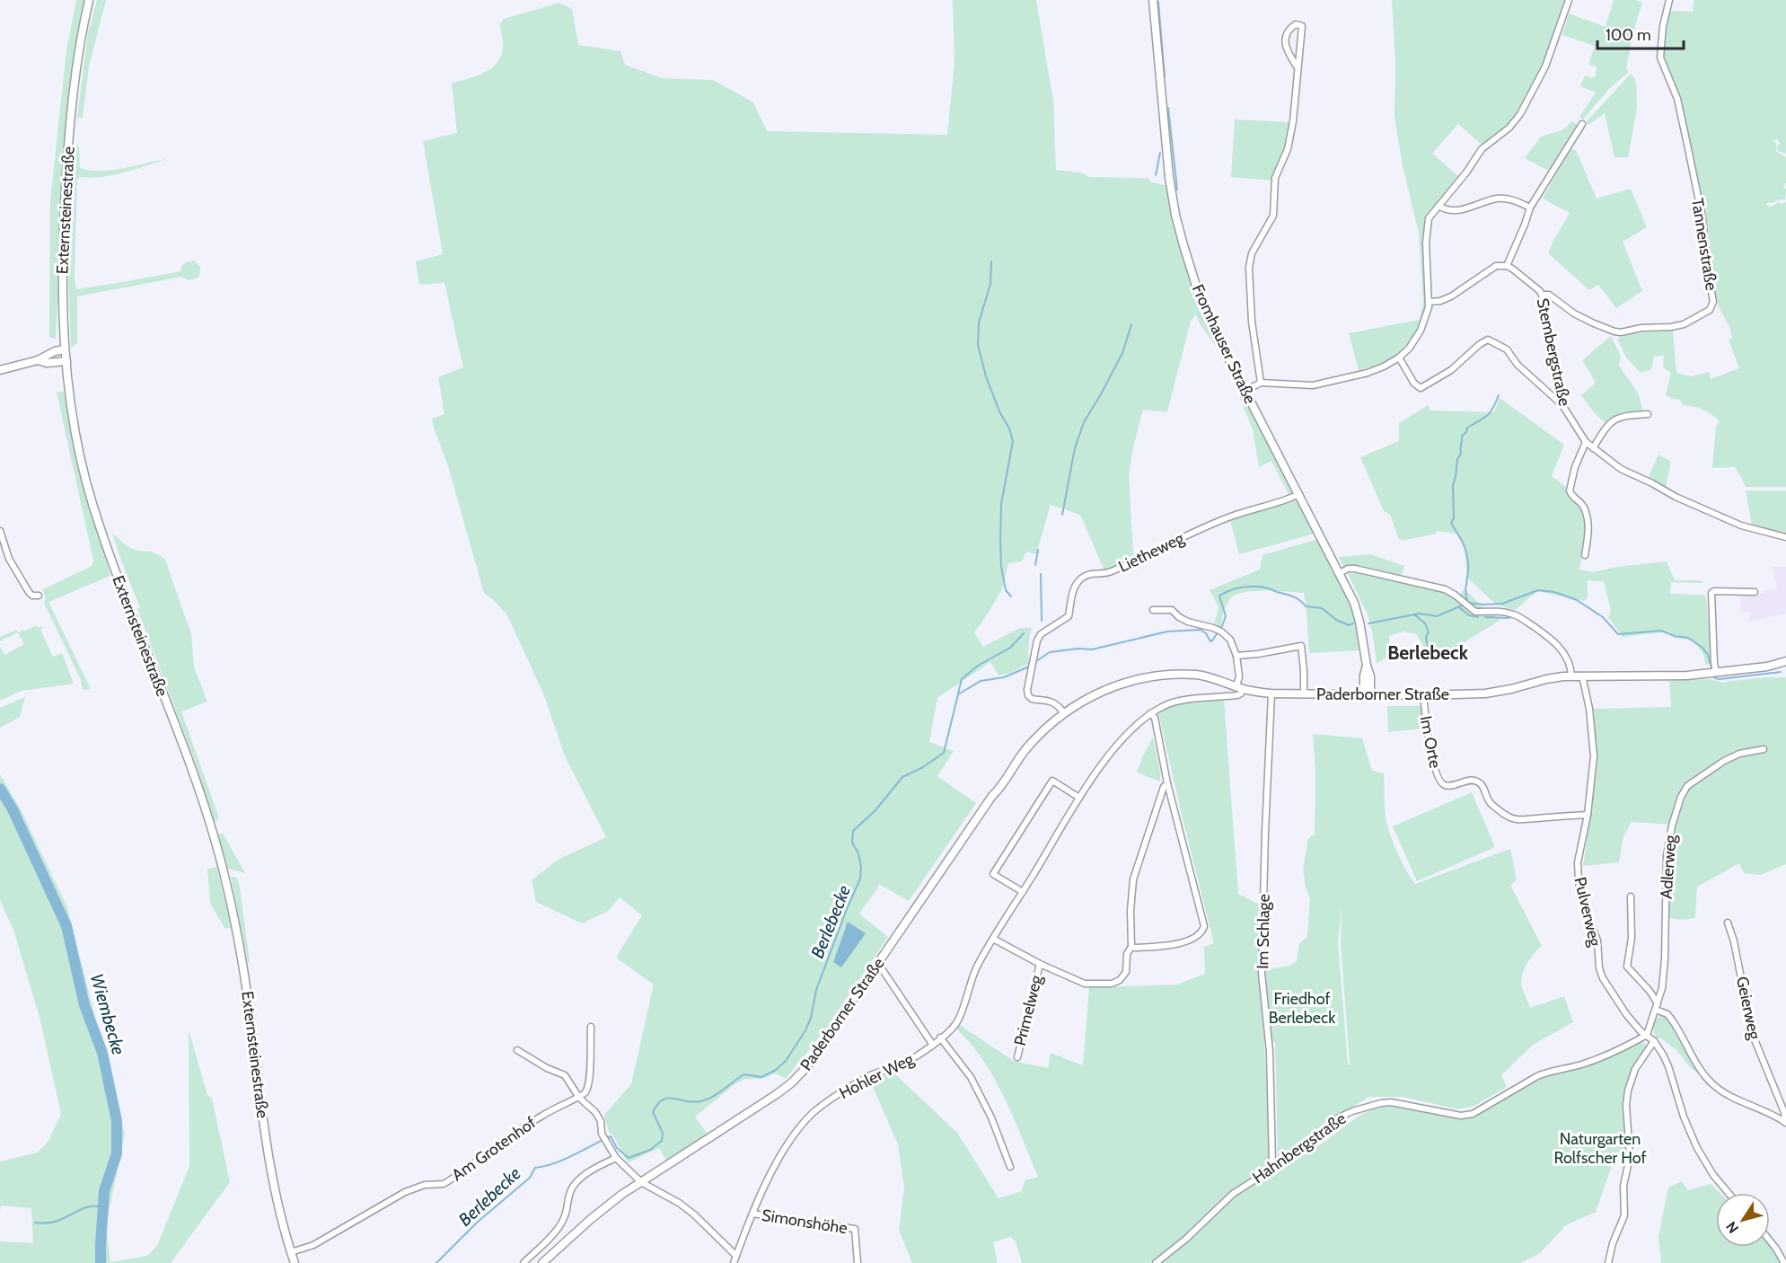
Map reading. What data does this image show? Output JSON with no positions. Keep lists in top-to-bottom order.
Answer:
{
  "streets": {
    "main road": ["Externsteinestraße", "Fromhauser Straße", "Paderborner Straße"],
    "street": [
      "Tannenstraße",
      "Stembergstraße",
      "Lietheweg",
      "Im Orte",
      "Adlerweg",
      "Pulverweg",
      "Im Schlage",
      "Geierweg",
      "Primelweg",
      "Hohler Weg",
      "Hahnbergstraße",
      "Am Grotenhof",
      "Simonshöhe"
    ]
  },
  "crossings": [
    ["Externsteinestraße", "Am Grotenhof"],
    ["Tannenstraße", "Stembergstraße"],
    ["Fromhauser Straße", "Lietheweg"],
    ["Fromhauser Straße", "Paderborner Straße"],
    ["Lietheweg", "Paderborner Straße"],
    ["Paderborner Straße", "Im Orte"],
    ["Paderborner Straße", "Pulverweg"],
    ["Paderborner Straße", "Im Schlage"],
    ["Paderborner Straße", "Hohler Weg"],
    ["Im Orte", "Pulverweg"],
    ["Adlerweg", "Pulverweg"],
    ["Adlerweg", "Hahnbergstraße"],
    ["Pulverweg", "Hahnbergstraße"],
    ["Im Schlage", "Hahnbergstraße"],
    ["Hohler Weg", "Simonshöhe"]
  ],
  "districts": ["Berlebeck"],
  "water": ["Berlebecke", "Wiembecke"],
  "parks": ["Friedhof Berlebeck", "Naturgarten Rolfscher Hof"],
  "scale_bar": "100 m",
  "north": "bottom left"
}
